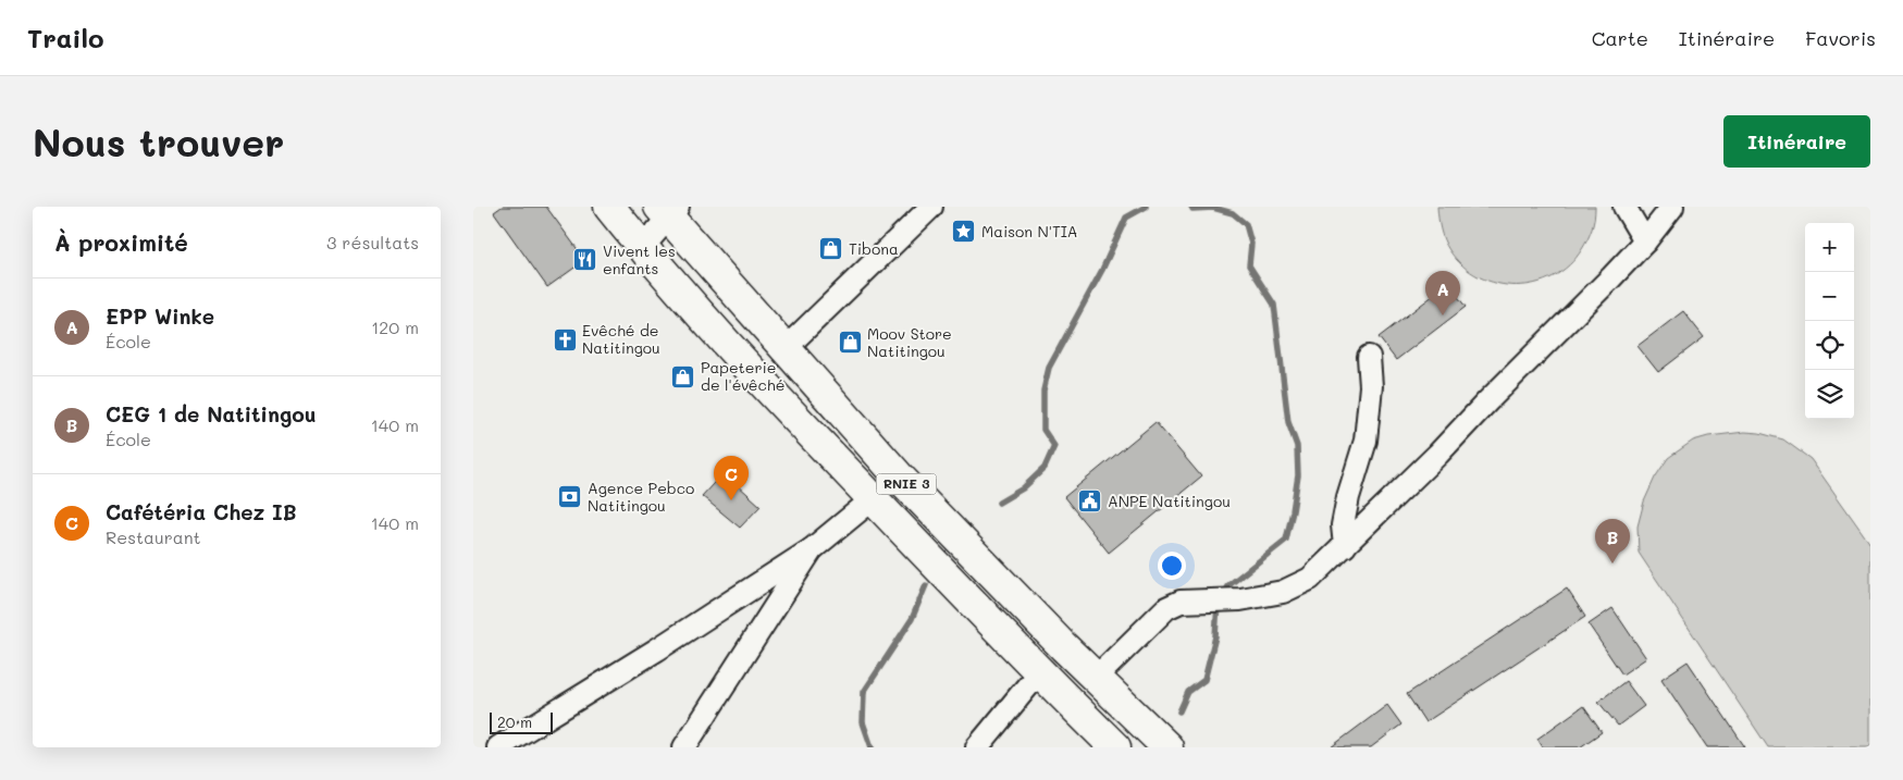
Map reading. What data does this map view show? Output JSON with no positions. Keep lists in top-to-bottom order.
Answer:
{
  "streets": {
    "highway": ["RNIE 3"]
  },
  "places": {
    "place": ["Maison N'TIA"],
    "shop": ["Tibona", "Moov Store Natitingou", "Papeterie de l'évêché"],
    "restaurant": ["Vivent les enfants"],
    "church": ["Evêché de Natitingou"],
    "bank": ["Agence Pebco Natitingou"],
    "public building": ["ANPE Natitingou"]
  },
  "scale_bar": "20 m",
  "page": {
    "header": "Trailo",
    "nav": ["Carte", "Itinéraire", "Favoris"],
    "buttons": "Itinéraire",
    "title": "Nous trouver",
    "heading": ["À proximité", "3 résultats"],
    "map_buttons": ["+", "−"],
    "pins": ["A", "C", "B"],
    "list": [
      {
        "mark": "A",
        "name": "EPP Winke",
        "note": "École",
        "value": "120 m"
      },
      {
        "mark": "B",
        "name": "CEG 1 de Natitingou",
        "note": "École",
        "value": "140 m"
      },
      {
        "mark": "C",
        "name": "Cafétéria Chez IB",
        "note": "Restaurant",
        "value": "140 m"
      }
    ],
    "scale": "20 m"
  }
}
